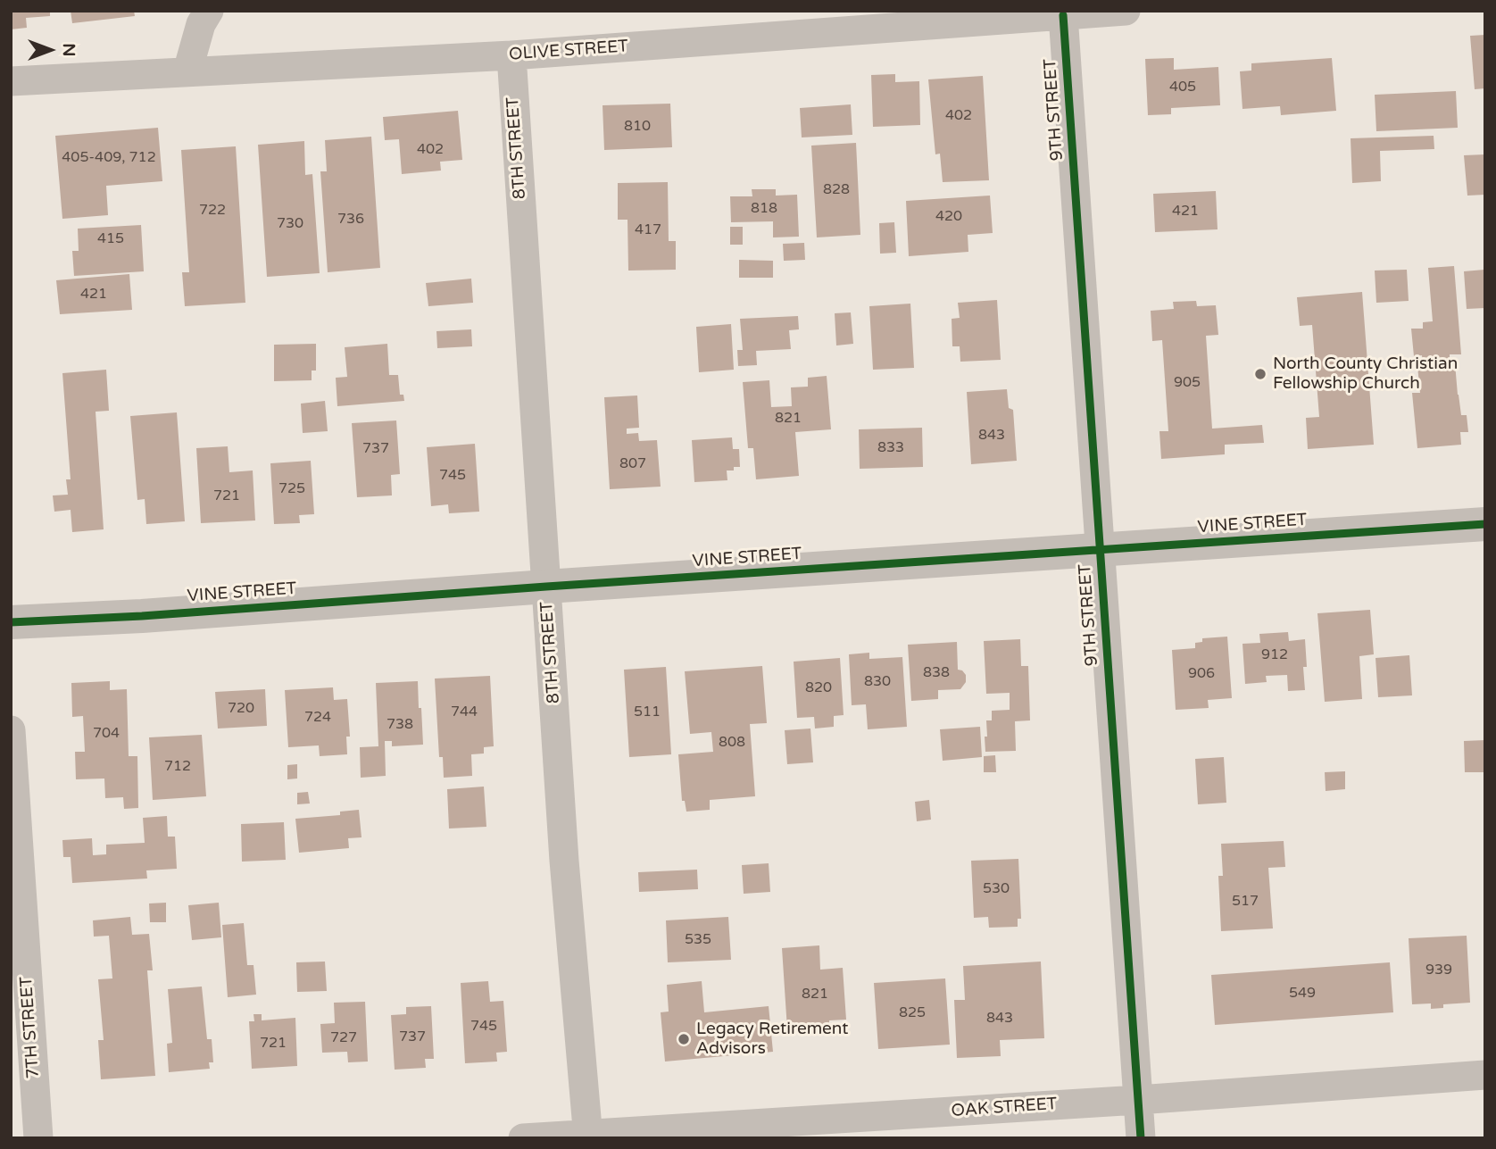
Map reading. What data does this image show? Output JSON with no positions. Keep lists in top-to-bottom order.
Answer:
{
  "streets": {
    "street": [
      "OLIVE STREET",
      "9TH STREET",
      "8TH STREET",
      "VINE STREET",
      "7TH STREET",
      "OAK STREET"
    ]
  },
  "crossings": [
    ["OLIVE STREET", "9TH STREET"],
    ["OLIVE STREET", "8TH STREET"],
    ["9TH STREET", "VINE STREET"],
    ["9TH STREET", "OAK STREET"],
    ["8TH STREET", "VINE STREET"],
    ["8TH STREET", "OAK STREET"]
  ],
  "places": ["North County Christian Fellowship Church", "Legacy Retirement Advisors"],
  "house_numbers": [
    "405",
    "402",
    "810",
    "402",
    "405-409, 712",
    "828",
    "818",
    "722",
    "421",
    "420",
    "736",
    "730",
    "417",
    "415",
    "421",
    "905",
    "821",
    "843",
    "833",
    "737",
    "807",
    "745",
    "725",
    "721",
    "912",
    "838",
    "906",
    "830",
    "820",
    "720",
    "744",
    "511",
    "724",
    "738",
    "704",
    "808",
    "712",
    "530",
    "517",
    "535",
    "939",
    "549",
    "821",
    "825",
    "843",
    "745",
    "737",
    "727",
    "721"
  ],
  "north": "right"
}
